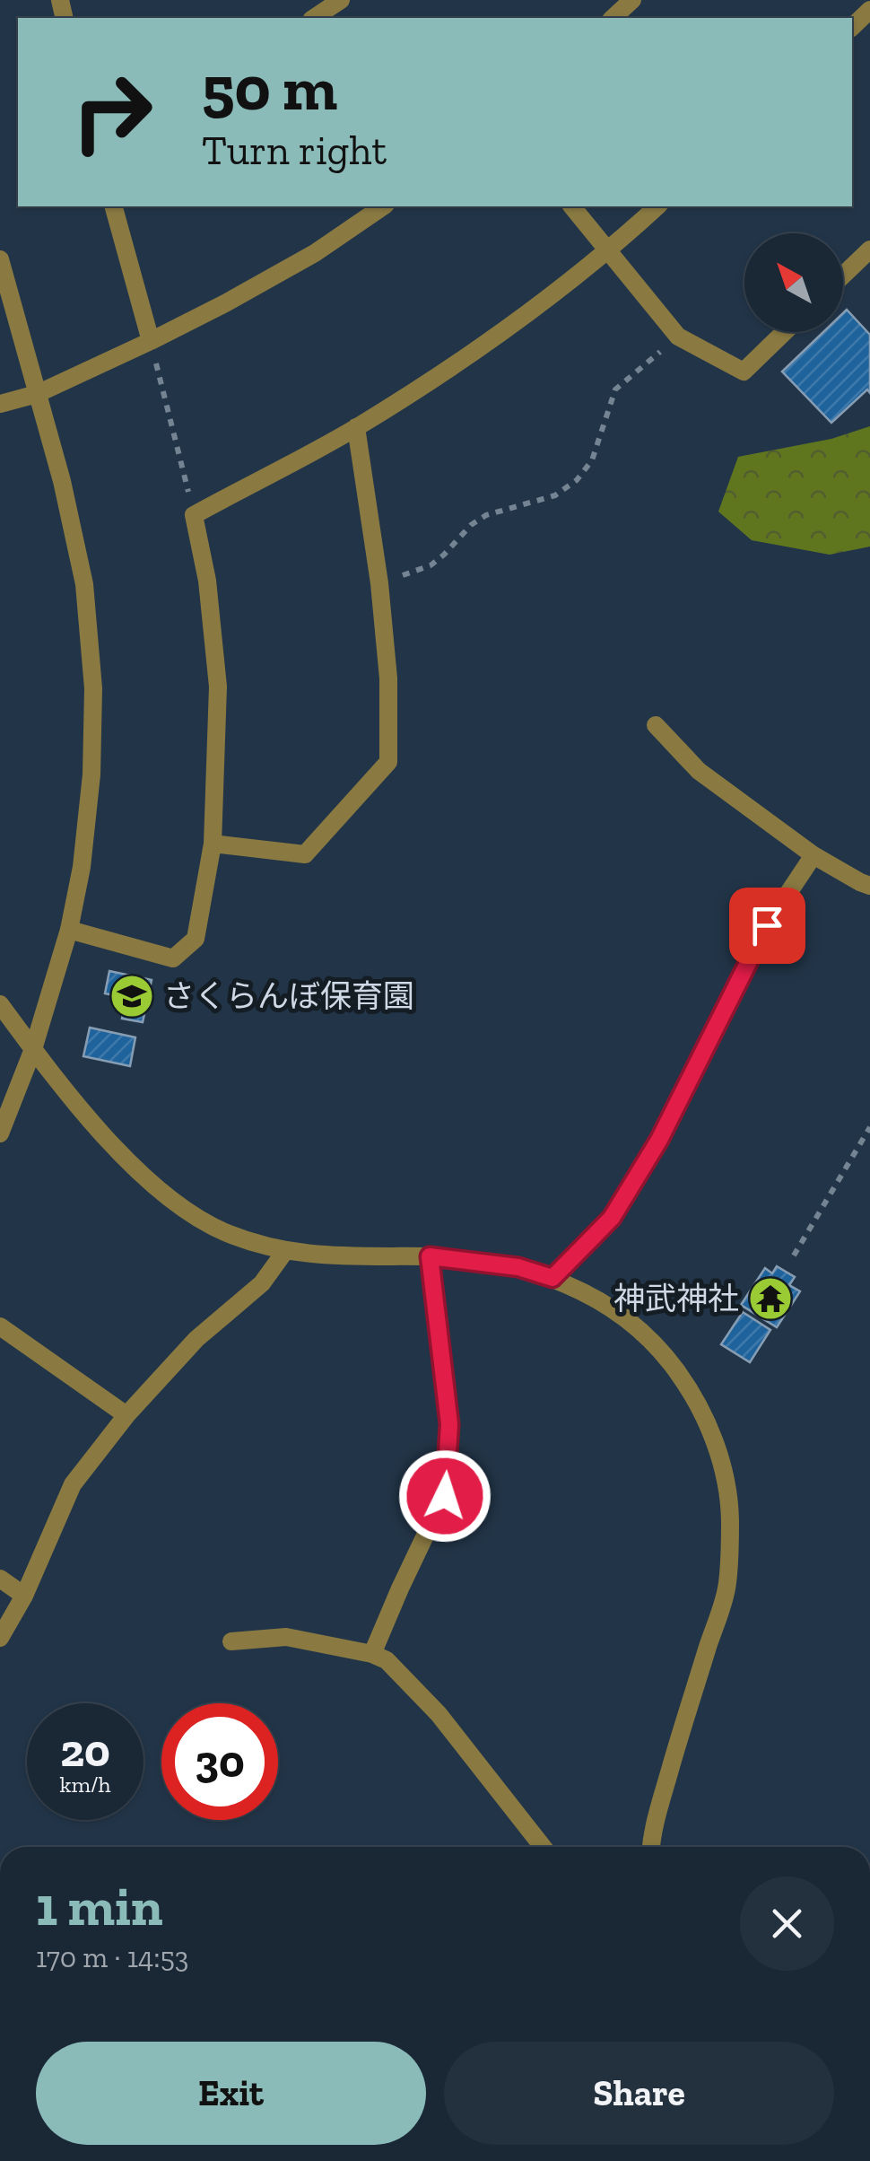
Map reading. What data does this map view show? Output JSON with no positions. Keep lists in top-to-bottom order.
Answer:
{
  "places": {
    "school or university": ["さくらんぼ保育園"],
    "temple": ["神武神社"]
  },
  "north": "top left",
  "page": {
    "turn": ["50 m", "Turn right"],
    "speed": "20 km/h",
    "limit": "30",
    "heading": ["1 min", "170 m · 14:53"],
    "buttons": ["Exit", "Share"]
  }
}
